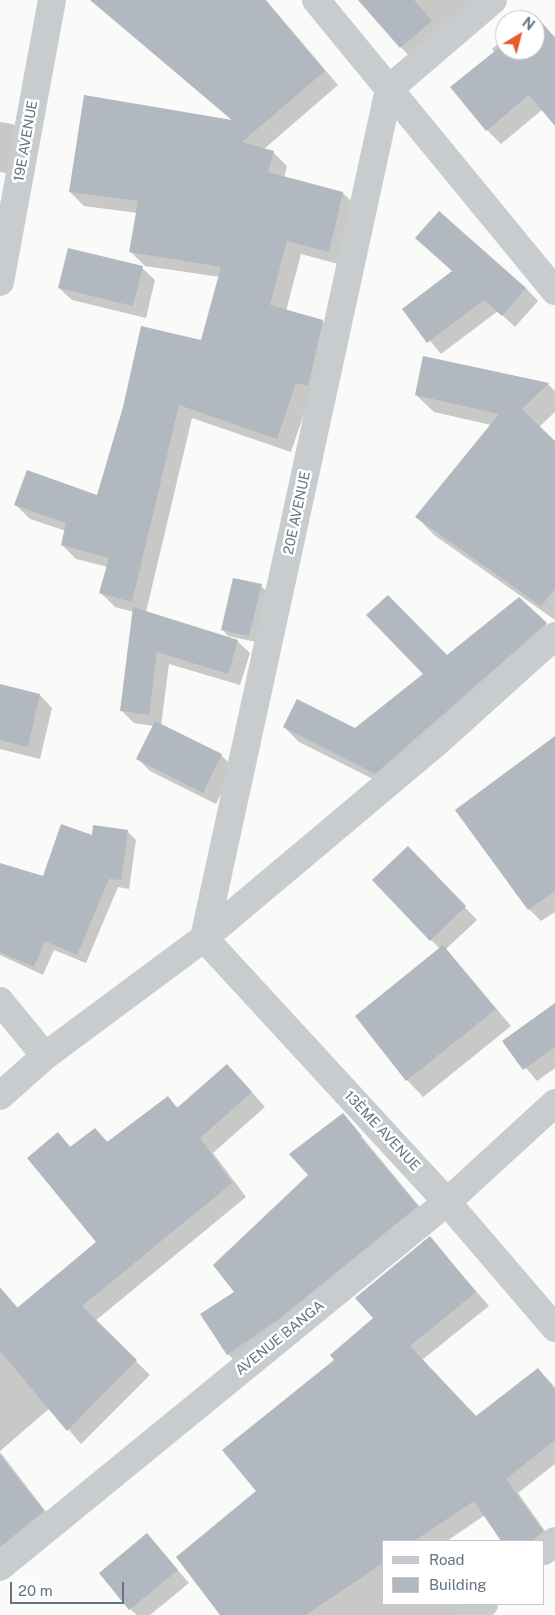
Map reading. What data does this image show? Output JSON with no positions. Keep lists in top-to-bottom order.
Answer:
{
  "streets": {
    "street": [
      "19E AVENUE",
      "20E AVENUE",
      "13ÈME AVENUE",
      "AVENUE BANGA"
    ]
  },
  "crossings": [
    ["20E AVENUE", "13ÈME AVENUE"],
    ["13ÈME AVENUE", "AVENUE BANGA"]
  ],
  "legend": ["Road", "Building"],
  "scale_bar": "20 m",
  "north": "top right"
}
